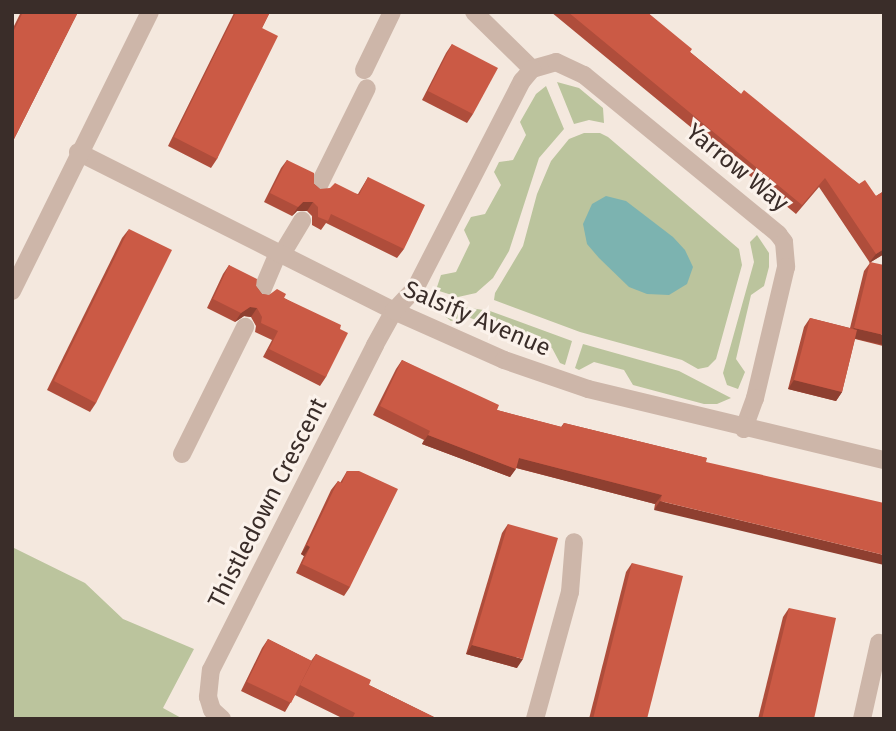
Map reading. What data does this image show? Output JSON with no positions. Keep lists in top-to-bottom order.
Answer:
{
  "streets": {
    "street": ["Yarrow Way", "Salsify Avenue", "Thistledown Crescent"]
  },
  "crossings": [
    ["Yarrow Way", "Salsify Avenue"],
    ["Salsify Avenue", "Thistledown Crescent"]
  ]
}
